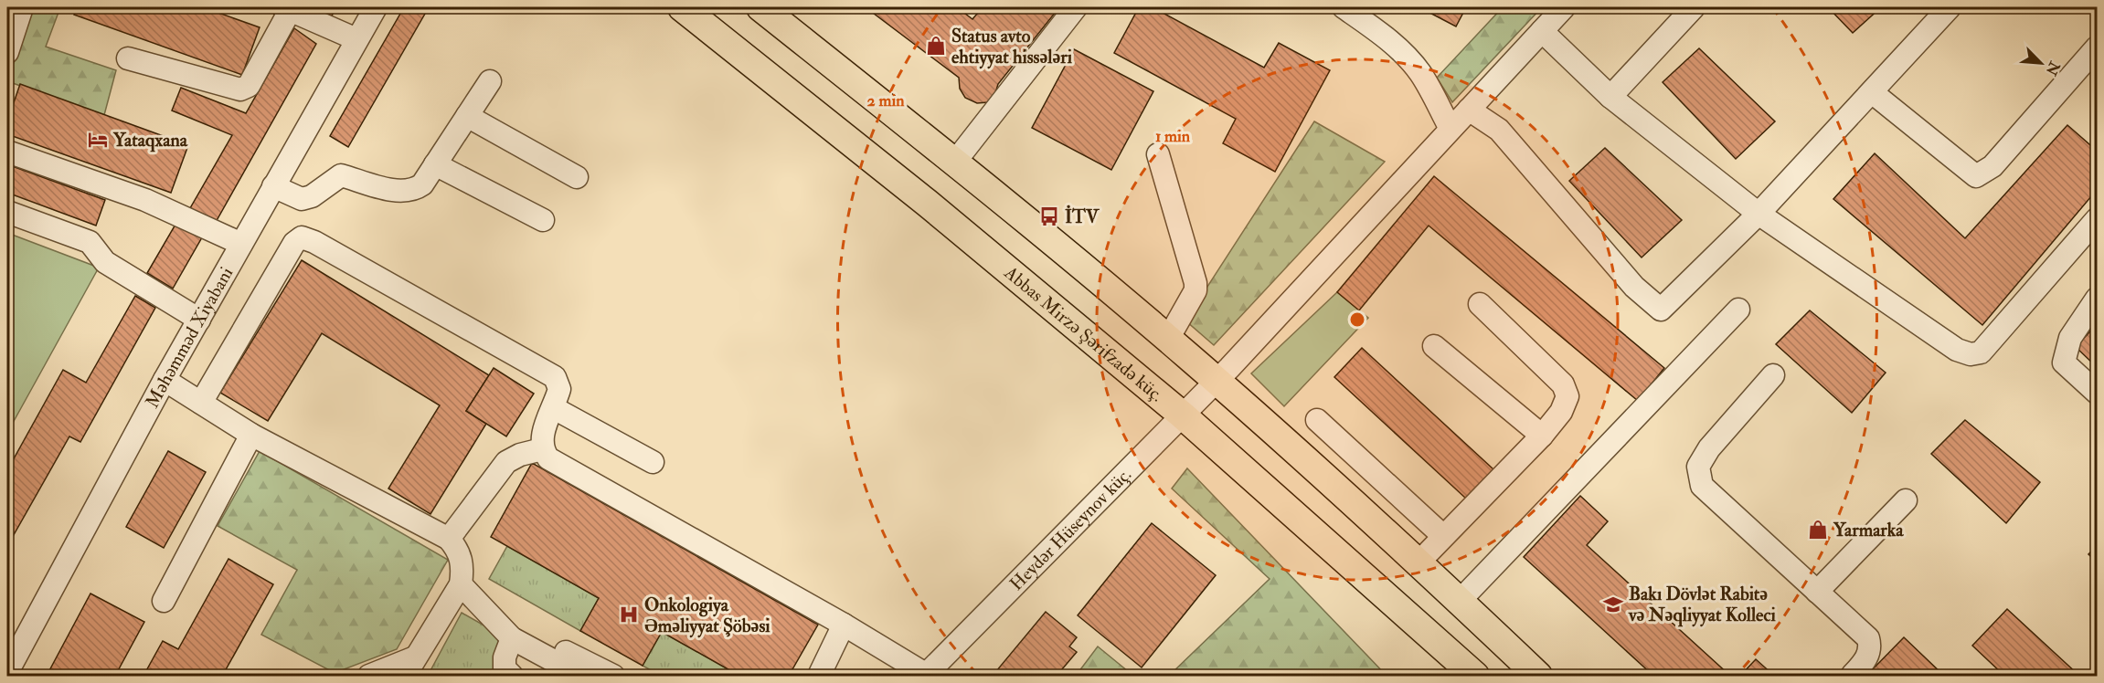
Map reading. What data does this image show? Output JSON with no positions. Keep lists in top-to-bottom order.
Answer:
{
  "streets": {
    "main road": ["Abbas Mirzə Şərifzadə küç."],
    "street": ["Məhəmməd Xiyabani", "Heydər Hüseynov küç."]
  },
  "crossings": [
    ["Abbas Mirzə Şərifzadə küç.", "Heydər Hüseynov küç."]
  ],
  "places": {
    "shop": ["Status avto ehtiyyat hissələri", "Yarmarka"],
    "hotel": ["Yataqxana"],
    "bus stop": ["İTV"],
    "school or university": ["Bakı Dövlət Rabitə və Nəqliyyat Kolleci"],
    "hospital": ["Onkologiya Əməliyyat Şöbəsi"]
  },
  "north": "bottom right",
  "rings": ["2 min", "1 min"]
}
